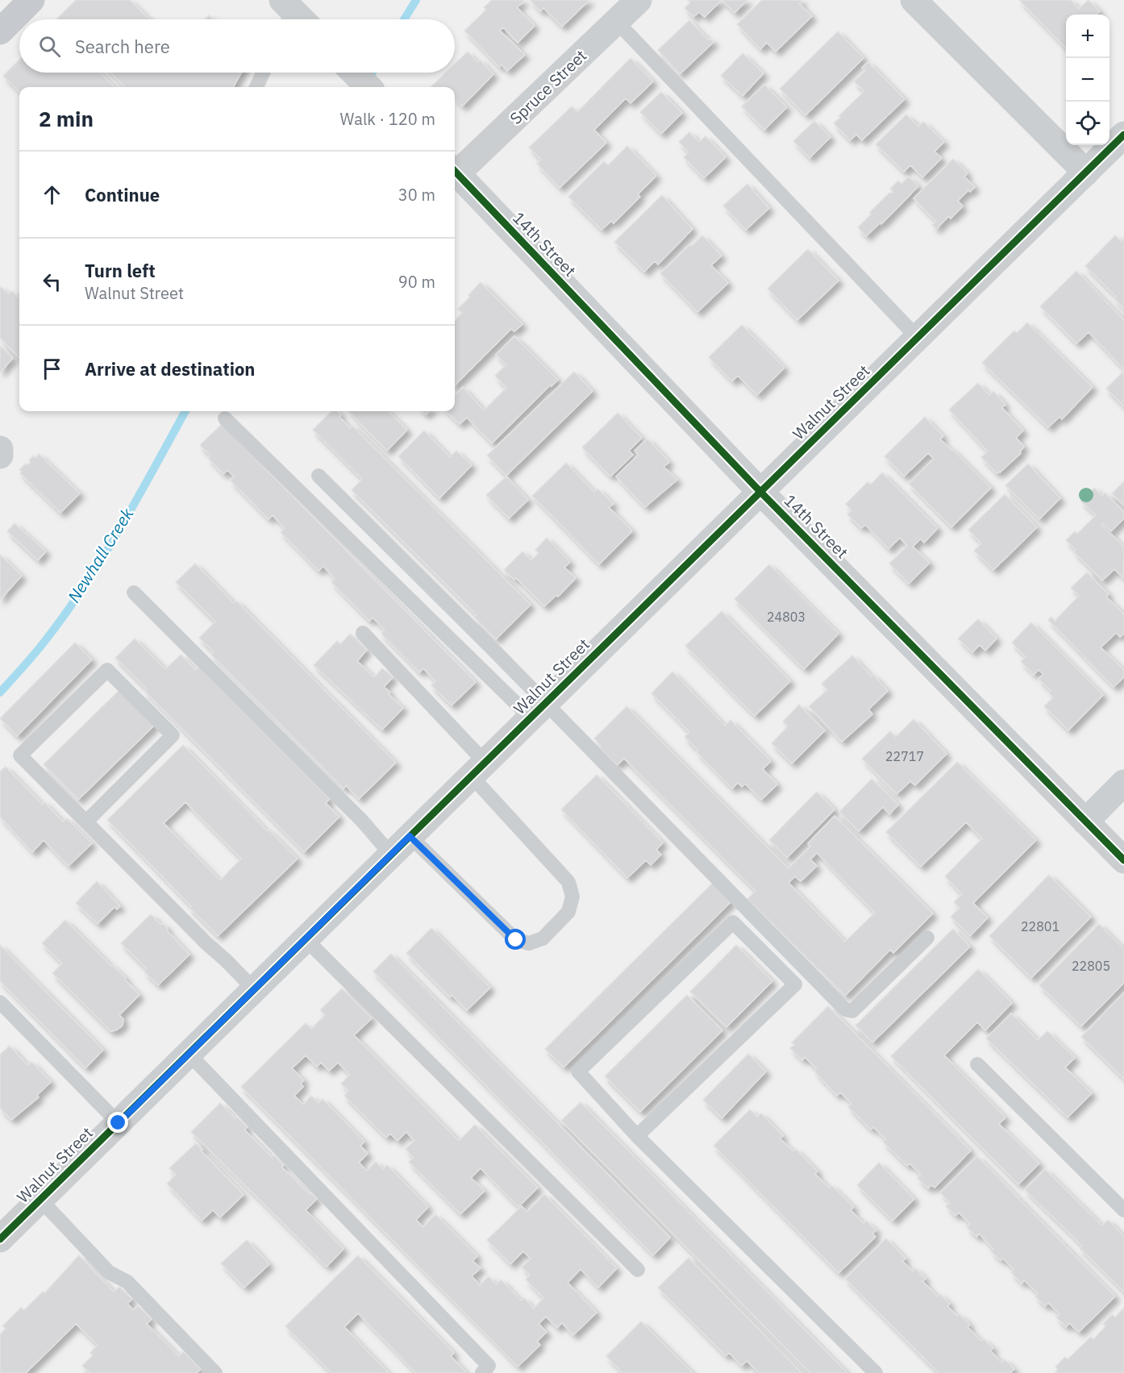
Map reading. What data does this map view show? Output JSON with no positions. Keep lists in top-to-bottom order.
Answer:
{
  "streets": {
    "street": ["Spruce Street", "14th Street", "Walnut Street"]
  },
  "crossings": [
    ["14th Street", "Walnut Street"]
  ],
  "water": ["Newhall Creek"],
  "house_numbers": [
    "24803",
    "22717",
    "22801",
    "22805"
  ],
  "page": {
    "map_buttons": ["+", "−"],
    "search": "Search here",
    "heading": ["2 min", "Walk · 120 m"],
    "list": [
      ["Continue", "30 m"],
      ["Turn left", "Walnut Street", "90 m"],
      "Arrive at destination"
    ]
  }
}
